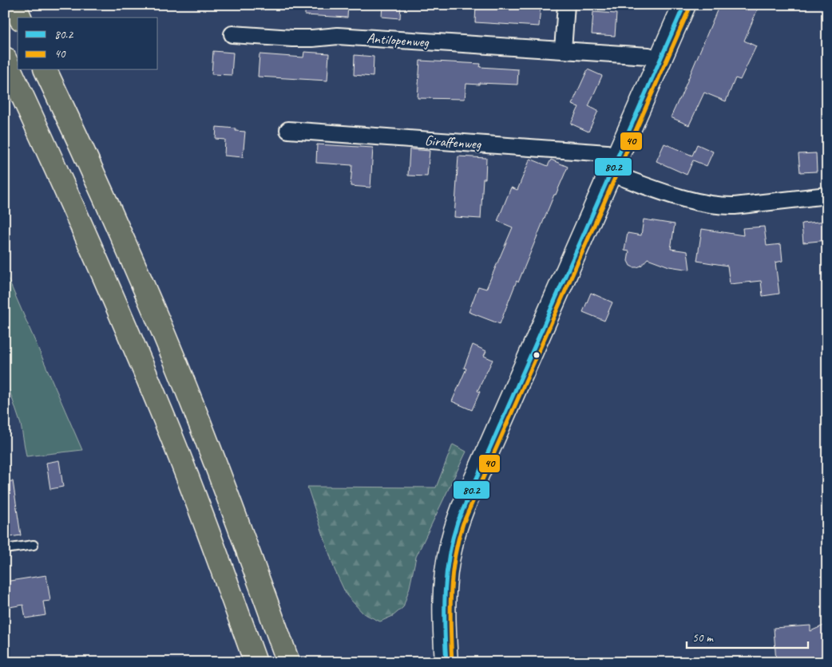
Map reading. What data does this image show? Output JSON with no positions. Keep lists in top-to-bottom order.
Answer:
{
  "streets": {
    "street": ["Antilopenweg", "Giraffenweg"]
  },
  "lines": ["transit line 80.2", "transit line 40"],
  "legend": ["80.2", "40"],
  "scale_bar": "50 m"
}
